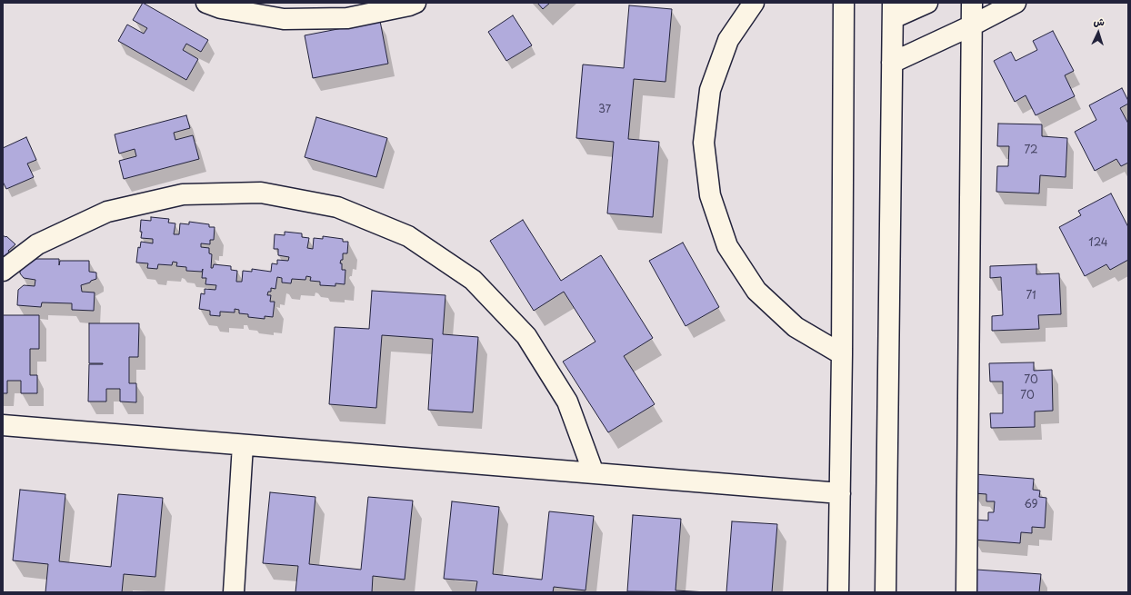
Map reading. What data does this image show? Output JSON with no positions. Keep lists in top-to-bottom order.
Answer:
{
  "house_numbers": [
    "37",
    "72",
    "124",
    "71",
    "70",
    "70",
    "69"
  ],
  "north": "top"
}
